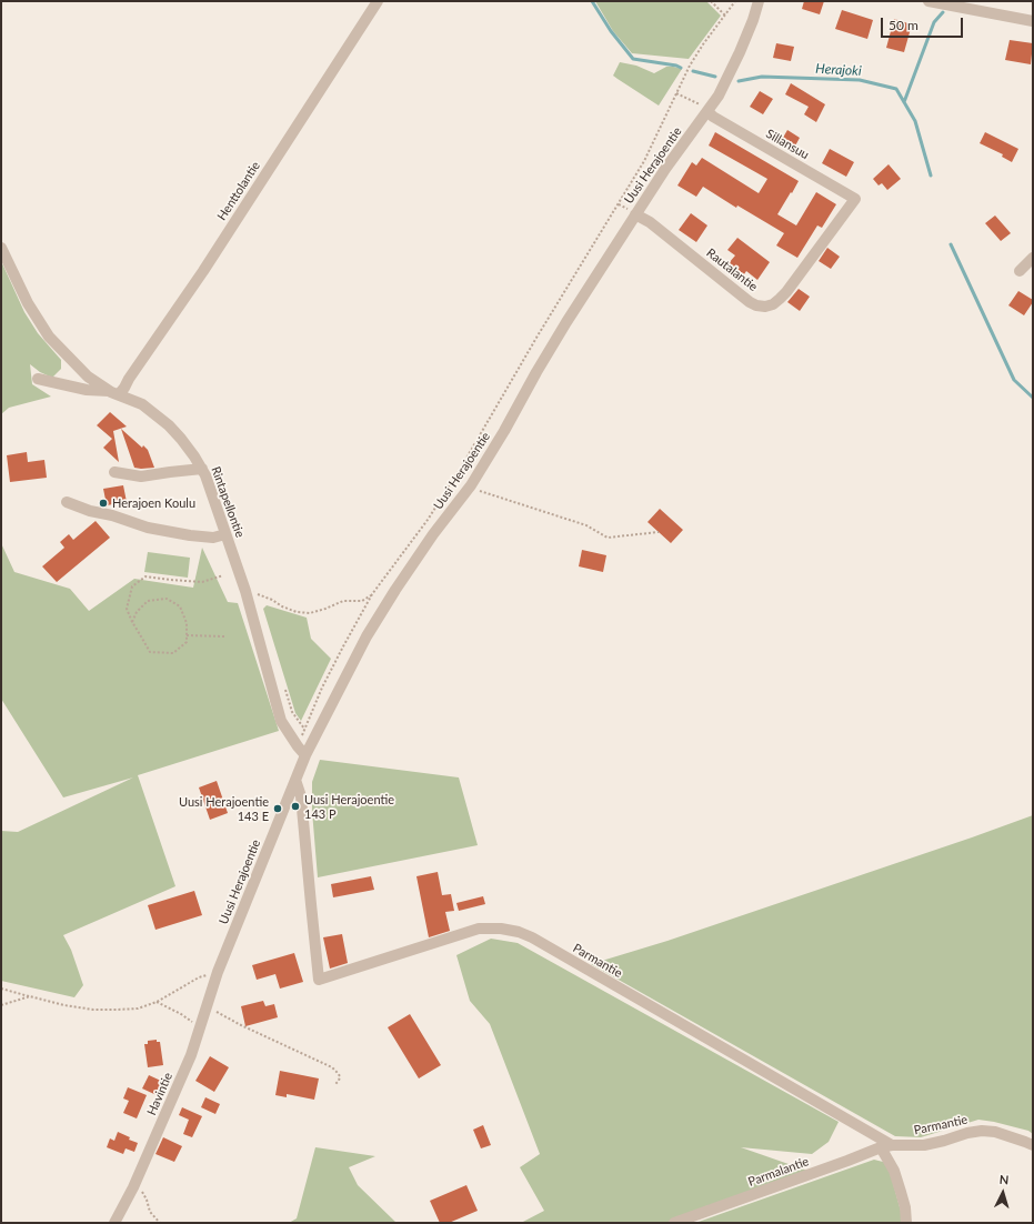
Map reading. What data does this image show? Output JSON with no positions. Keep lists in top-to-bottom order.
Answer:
{
  "streets": {
    "street": [
      "Sillansuu",
      "Uusi Herajoentie",
      "Henttolantie",
      "Rautalantie",
      "Rintapellontie",
      "Parmantie",
      "Havintie",
      "Parmalantie"
    ]
  },
  "crossings": [
    ["Sillansuu", "Uusi Herajoentie"],
    ["Sillansuu", "Rautalantie"],
    ["Uusi Herajoentie", "Rautalantie"],
    ["Uusi Herajoentie", "Rintapellontie"],
    ["Uusi Herajoentie", "Parmantie"],
    ["Uusi Herajoentie", "Havintie"],
    ["Henttolantie", "Rintapellontie"],
    ["Parmantie", "Parmalantie"]
  ],
  "water": ["Herajoki"],
  "places": ["Herajoen Koulu", "Uusi Herajoentie 143 P", "Uusi Herajoentie 143 E"],
  "scale_bar": "50 m",
  "north": "top"
}
